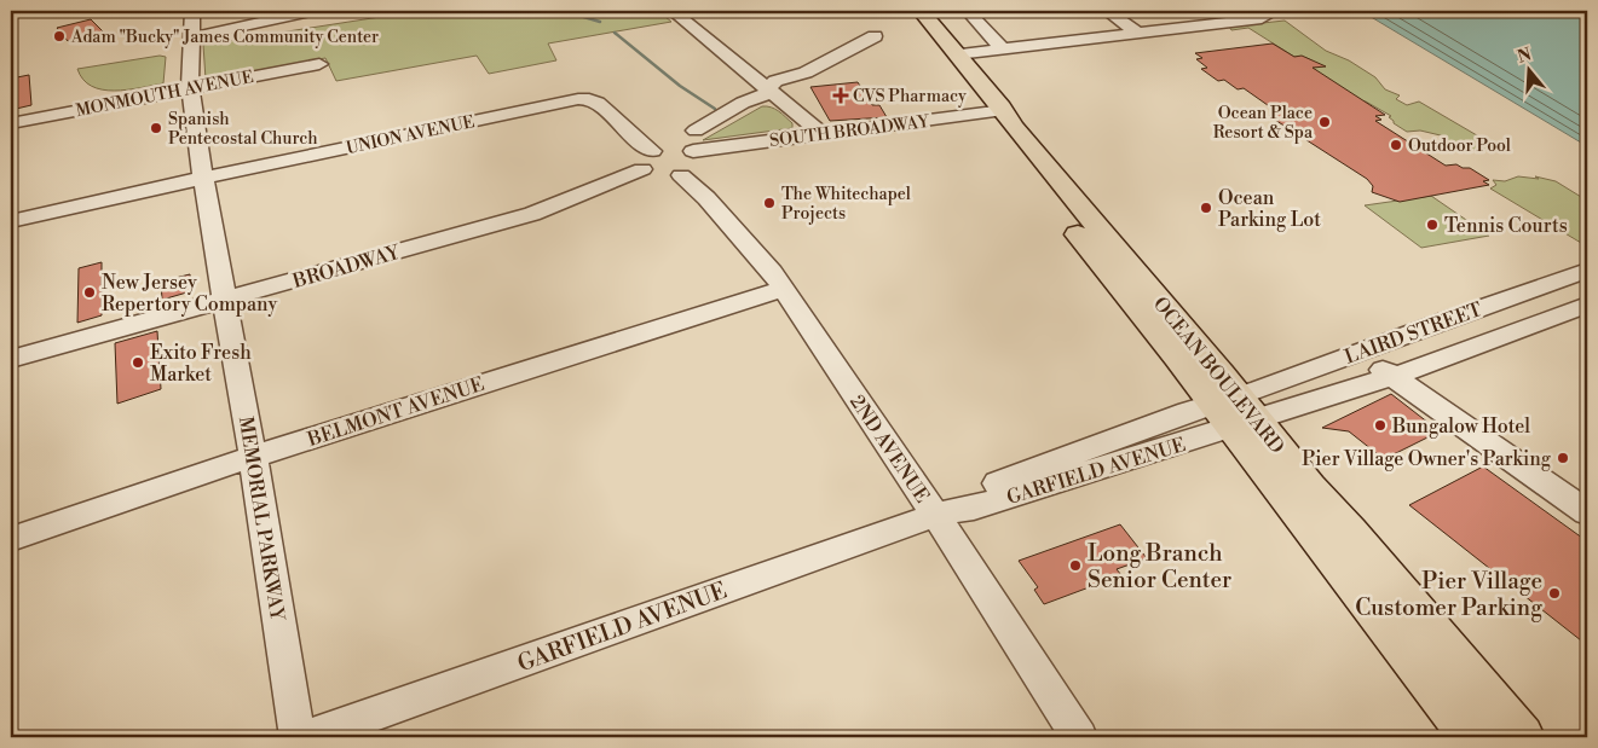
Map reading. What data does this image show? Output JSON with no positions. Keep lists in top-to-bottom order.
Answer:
{
  "streets": {
    "main road": ["OCEAN BOULEVARD"],
    "street": [
      "MONMOUTH AVENUE",
      "SOUTH BROADWAY",
      "UNION AVENUE",
      "BROADWAY",
      "LAIRD STREET",
      "BELMONT AVENUE",
      "2ND AVENUE",
      "GARFIELD AVENUE",
      "MEMORIAL PARKWAY"
    ]
  },
  "crossings": [
    ["MONMOUTH AVENUE", "MEMORIAL PARKWAY"],
    ["SOUTH BROADWAY", "UNION AVENUE"],
    ["SOUTH BROADWAY", "BROADWAY"],
    ["SOUTH BROADWAY", "OCEAN BOULEVARD"],
    ["SOUTH BROADWAY", "2ND AVENUE"],
    ["UNION AVENUE", "BROADWAY"],
    ["UNION AVENUE", "2ND AVENUE"],
    ["UNION AVENUE", "MEMORIAL PARKWAY"],
    ["BROADWAY", "2ND AVENUE"],
    ["BROADWAY", "MEMORIAL PARKWAY"],
    ["LAIRD STREET", "OCEAN BOULEVARD"],
    ["LAIRD STREET", "GARFIELD AVENUE"],
    ["OCEAN BOULEVARD", "GARFIELD AVENUE"],
    ["BELMONT AVENUE", "2ND AVENUE"],
    ["BELMONT AVENUE", "MEMORIAL PARKWAY"],
    ["2ND AVENUE", "GARFIELD AVENUE"]
  ],
  "places": {
    "other": [
      "Adam \"Bucky\" James Community Center",
      "Ocean Place Resort & Spa",
      "Spanish Pentecostal Church",
      "Outdoor Pool",
      "The Whitechapel Projects",
      "Ocean Parking Lot",
      "Tennis Courts",
      "New Jersey Repertory Company",
      "Exito Fresh Market",
      "Bungalow Hotel",
      "Pier Village Owner's Parking",
      "Long Branch Senior Center",
      "Pier Village Customer Parking"
    ],
    "health": ["CVS Pharmacy"]
  },
  "north": "top"
}
